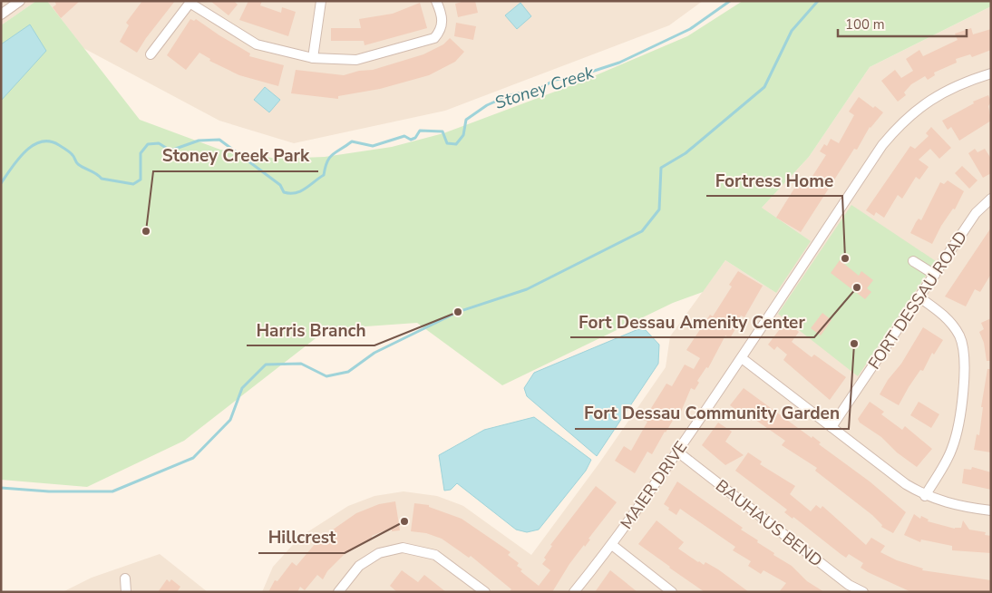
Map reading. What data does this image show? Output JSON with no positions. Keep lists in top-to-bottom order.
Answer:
{
  "streets": {
    "street": ["FORT DESSAU ROAD", "MAIER DRIVE", "BAUHAUS BEND"]
  },
  "crossings": [
    ["MAIER DRIVE", "BAUHAUS BEND"]
  ],
  "water": ["Stoney Creek"],
  "places": [
    "Stoney Creek Park",
    "Fortress Home",
    "Fort Dessau Amenity Center",
    "Harris Branch",
    "Fort Dessau Community Garden",
    "Hillcrest"
  ],
  "scale_bar": "100 m"
}
